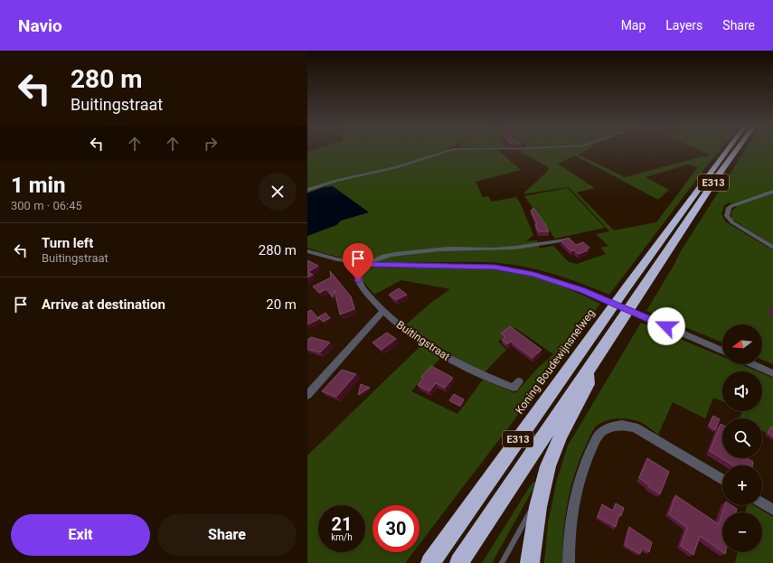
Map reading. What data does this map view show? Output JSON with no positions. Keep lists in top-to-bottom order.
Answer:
{
  "streets": {
    "highway": ["E313", "Koning Boudewijnsnelweg"],
    "street": ["Buitingstraat"]
  },
  "north": "left",
  "page": {
    "header": "Navio",
    "nav": ["Map", "Layers", "Share"],
    "turn": ["280 m", "Buitingstraat"],
    "heading": ["1 min", "300 m · 06:45"],
    "list": [
      {
        "name": "Turn left",
        "note": "Buitingstraat",
        "value": "280 m"
      },
      {
        "name": "Arrive at destination",
        "value": "20 m"
      }
    ],
    "map_buttons": ["+", "−"],
    "speed": "21 km/h",
    "limit": "30",
    "buttons": ["Exit", "Share"]
  }
}
